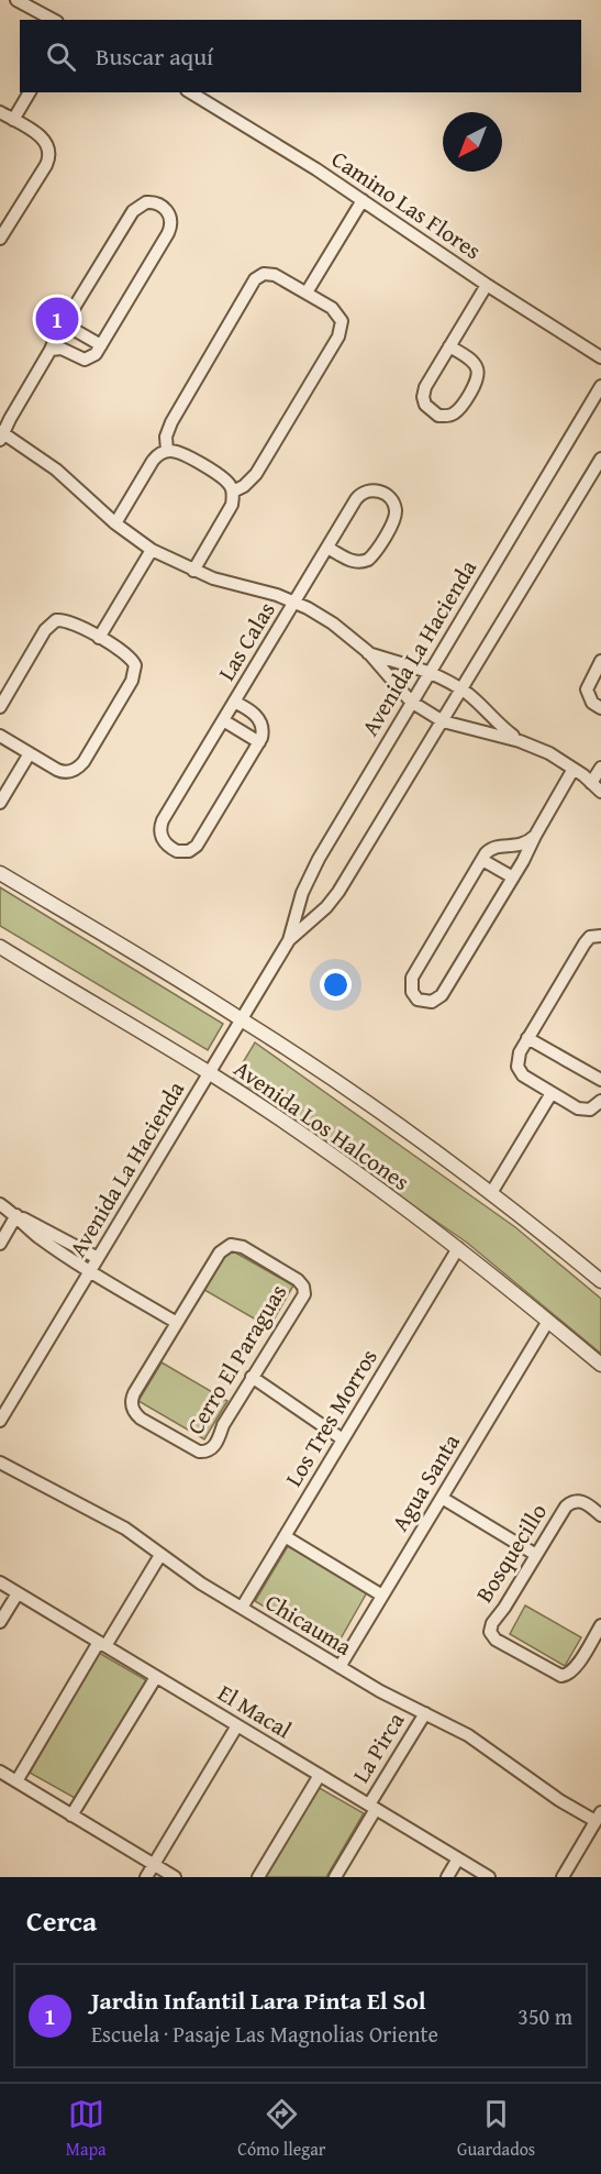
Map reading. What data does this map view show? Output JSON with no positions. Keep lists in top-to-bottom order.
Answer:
{
  "streets": {
    "street": [
      "Camino Las Flores",
      "Las Calas",
      "Avenida La Hacienda",
      "Avenida Los Halcones",
      "Cerro El Paraguas",
      "Los Tres Morros",
      "Agua Santa",
      "Bosquecillo",
      "Chicauma",
      "El Macal",
      "La Pirca"
    ]
  },
  "crossings": [
    ["Avenida La Hacienda", "Avenida Los Halcones"],
    ["Avenida Los Halcones", "Los Tres Morros"],
    ["Avenida Los Halcones", "Agua Santa"],
    ["Los Tres Morros", "Chicauma"],
    ["Agua Santa", "Chicauma"],
    ["Chicauma", "La Pirca"],
    ["El Macal", "La Pirca"]
  ],
  "north": "bottom left",
  "page": {
    "search": "Buscar aquí",
    "pins": "1",
    "heading": "Cerca",
    "list": [
      {
        "mark": "1",
        "name": "Jardin Infantil Lara Pinta El Sol",
        "note": "Escuela · Pasaje Las Magnolias Oriente",
        "value": "350 m"
      }
    ],
    "nav": ["Mapa", "Cómo llegar", "Guardados"]
  }
}
